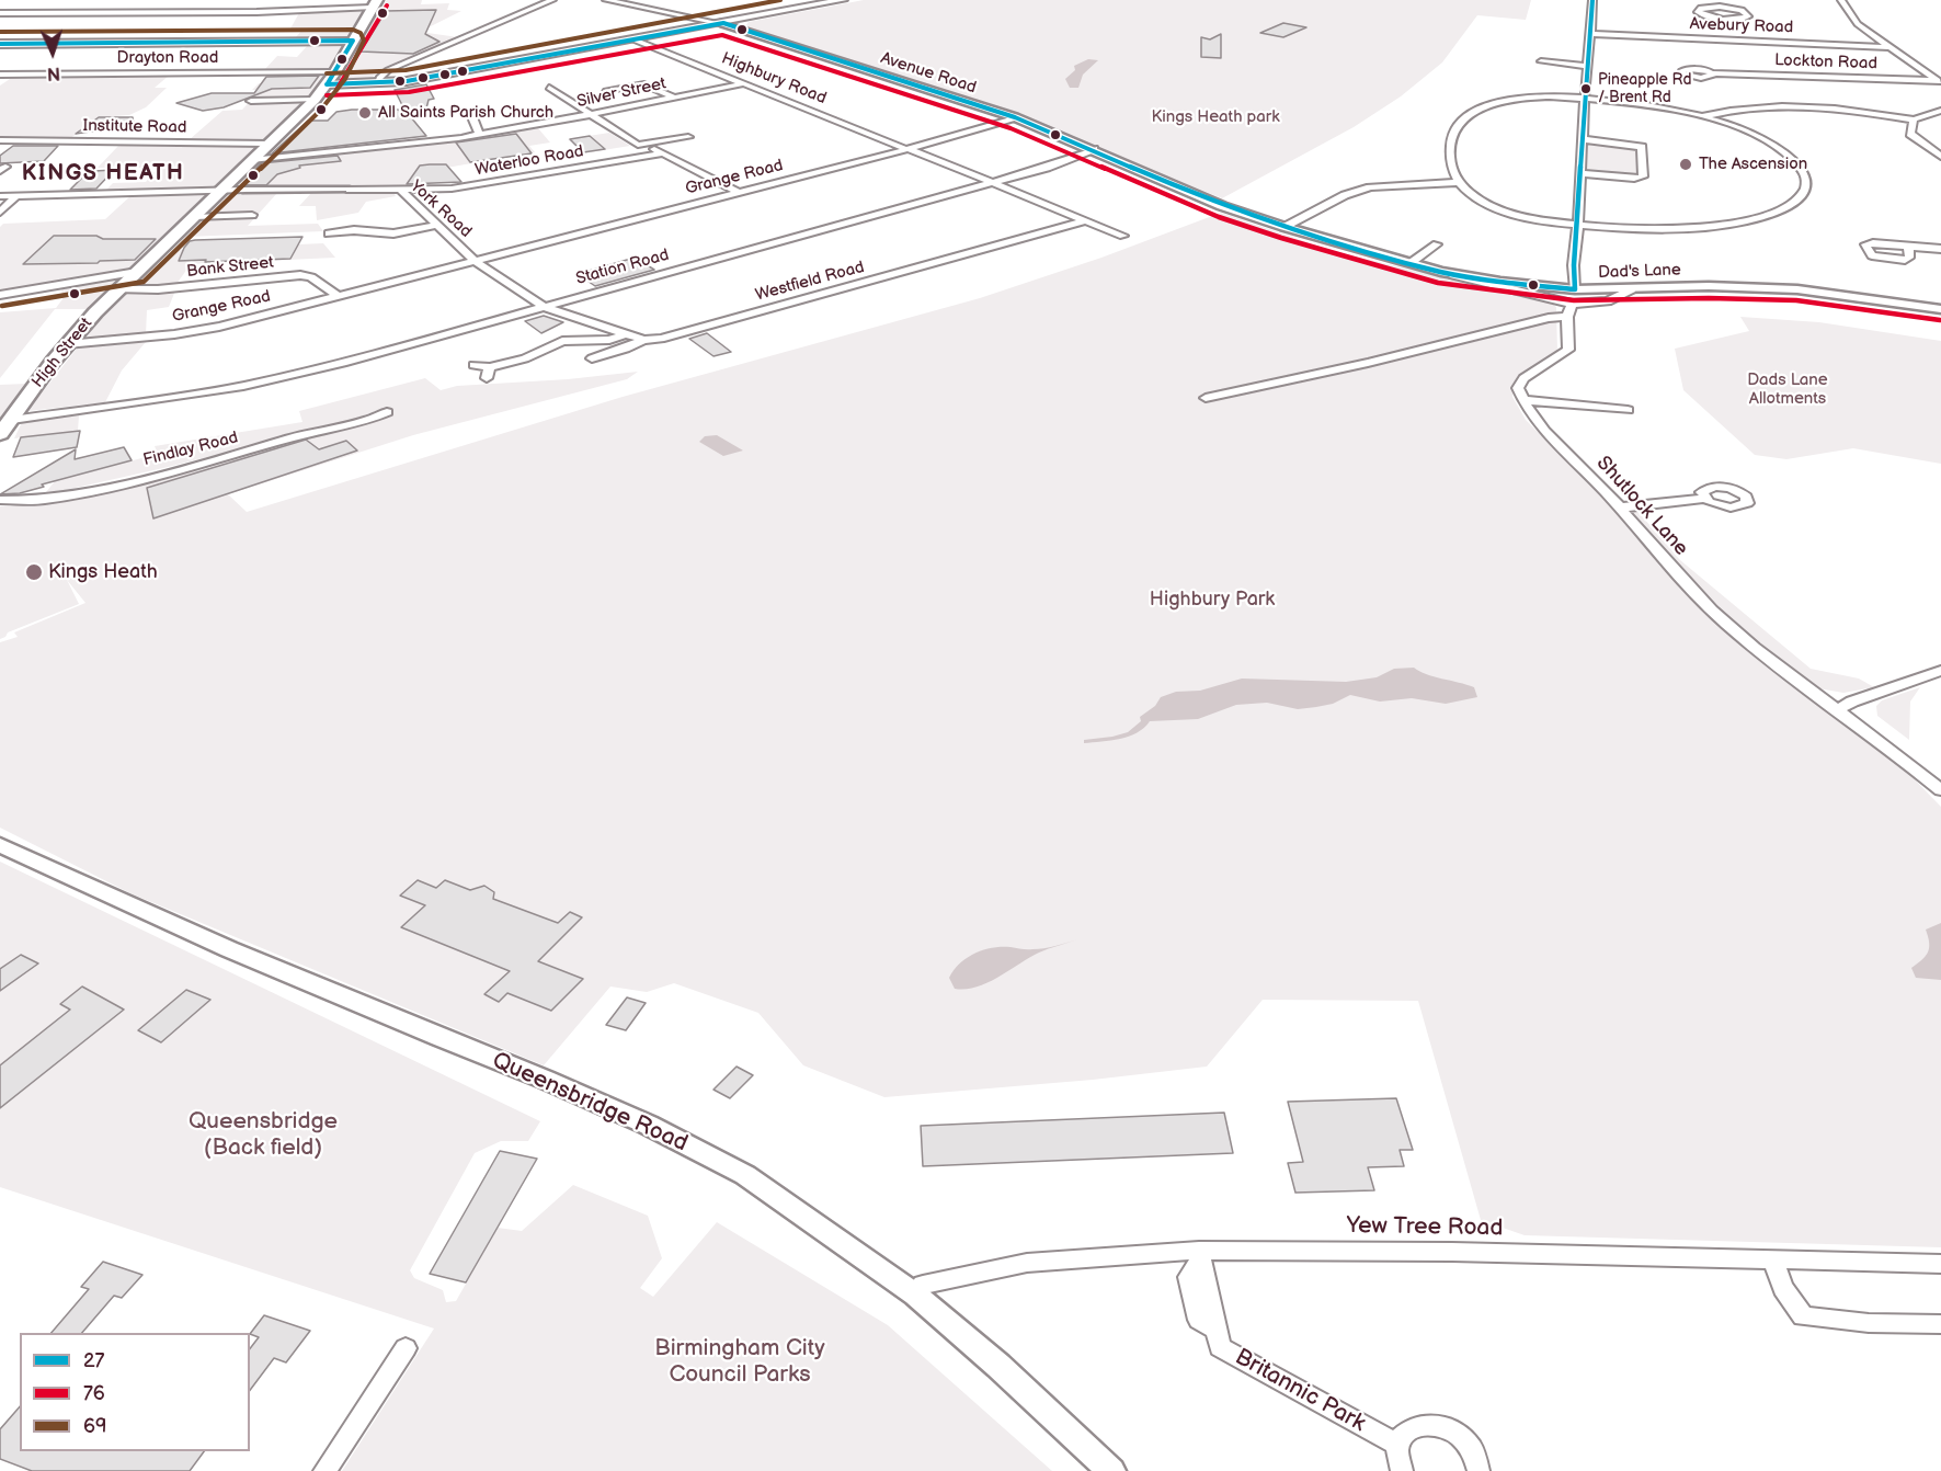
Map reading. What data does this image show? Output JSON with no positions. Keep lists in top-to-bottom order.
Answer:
{
  "streets": {
    "highway": ["High Street"],
    "street": [
      "Avebury Road",
      "Drayton Road",
      "Lockton Road",
      "Avenue Road",
      "Highbury Road",
      "Silver Street",
      "Institute Road",
      "Waterloo Road",
      "Grange Road",
      "York Road",
      "Bank Street",
      "Station Road",
      "Dad's Lane",
      "Westfield Road",
      "Findlay Road",
      "Shutlock Lane",
      "Queensbridge Road",
      "Yew Tree Road",
      "Britannic Park"
    ]
  },
  "crossings": [
    ["Drayton Road", "High Street"],
    ["Avenue Road", "Grange Road"],
    ["Avenue Road", "Station Road"],
    ["Avenue Road", "Dad's Lane"],
    ["Highbury Road", "Silver Street"],
    ["Highbury Road", "Grange Road"],
    ["Highbury Road", "Station Road"],
    ["Highbury Road", "Westfield Road"],
    ["Silver Street", "High Street"],
    ["Institute Road", "High Street"],
    ["Waterloo Road", "York Road"],
    ["Grange Road", "York Road"],
    ["Grange Road", "Bank Street"],
    ["Grange Road", "High Street"],
    ["York Road", "Station Road"],
    ["York Road", "Westfield Road"],
    ["York Road", "High Street"],
    ["Bank Street", "High Street"],
    ["Station Road", "Westfield Road"],
    ["Station Road", "High Street"],
    ["Queensbridge Road", "Yew Tree Road"],
    ["Yew Tree Road", "Britannic Park"]
  ],
  "districts": ["KINGS HEATH"],
  "parks": [
    "Kings Heath park",
    "Dads Lane Allotments",
    "Highbury Park",
    "Queensbridge (Back field)",
    "Birmingham City Council Parks"
  ],
  "places": [
    "Pineapple Rd / Brent Rd",
    "All Saints Parish Church",
    "The Ascension",
    "Kings Heath"
  ],
  "lines": ["transit line 27", "transit line 69", "transit line 76"],
  "legend": ["27", "76", "69"],
  "north": "bottom"
}
